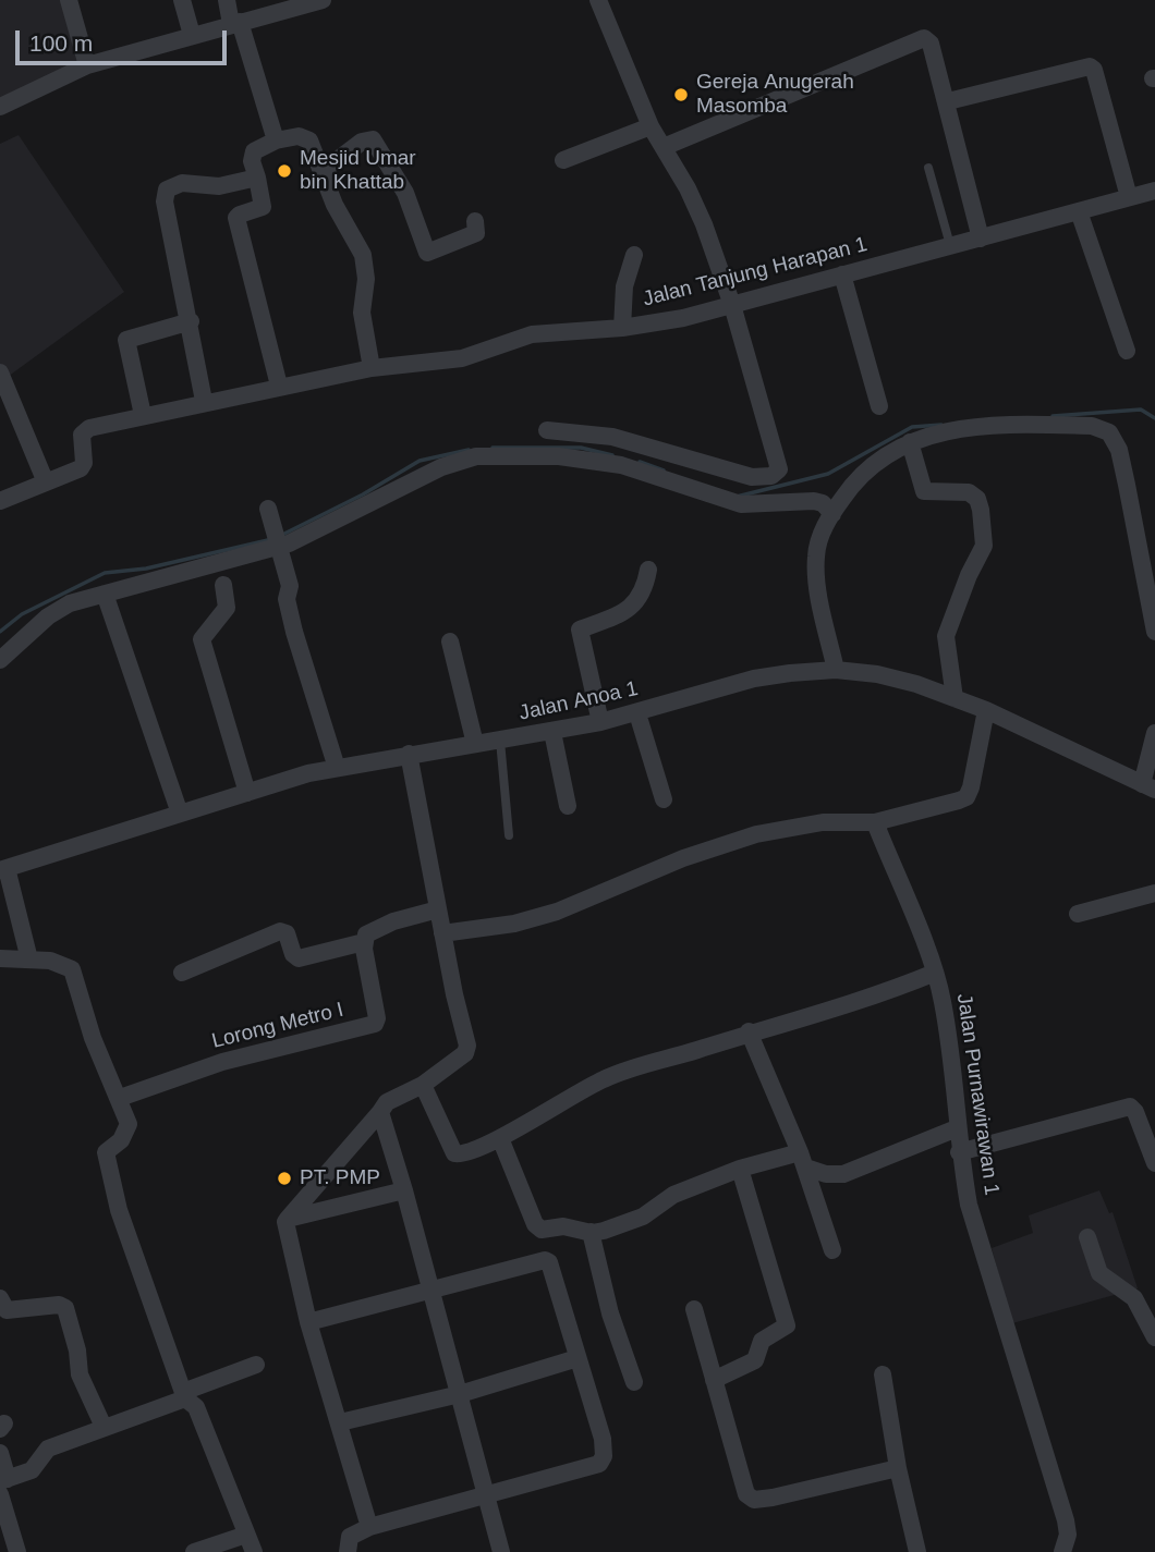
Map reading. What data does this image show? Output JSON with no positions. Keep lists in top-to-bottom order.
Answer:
{
  "streets": {
    "street": [
      "Jalan Tanjung Harapan 1",
      "Jalan Anoa 1",
      "Lorong Metro I",
      "Jalan Purnawirawan 1"
    ]
  },
  "places": ["Gereja Anugerah Masomba", "Mesjid Umar bin Khattab", "PT. PMP"],
  "scale_bar": "100 m"
}
